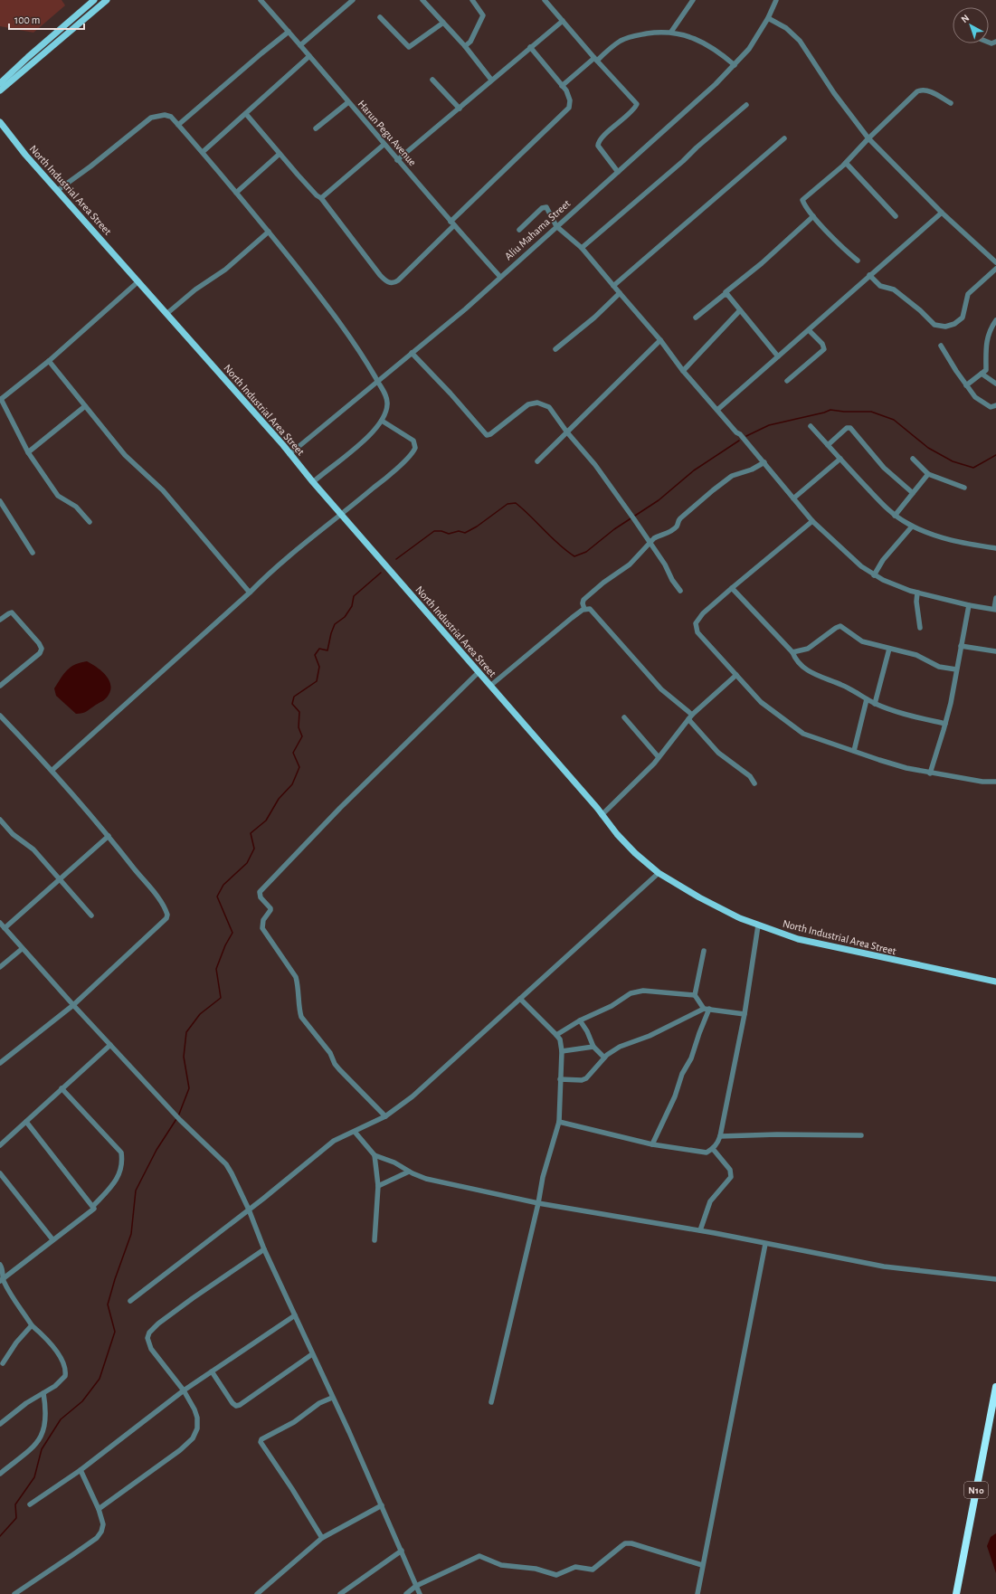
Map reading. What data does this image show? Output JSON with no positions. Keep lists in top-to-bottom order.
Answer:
{
  "streets": {
    "highway": ["N10"],
    "main road": ["North Industrial Area Street"],
    "street": ["Harun Pegu Avenue", "Aliu Mahama Street"]
  },
  "crossings": [
    ["Harun Pegu Avenue", "Aliu Mahama Street"],
    ["North Industrial Area Street", "Aliu Mahama Street"]
  ],
  "scale_bar": "100 m",
  "north": "top left"
}
